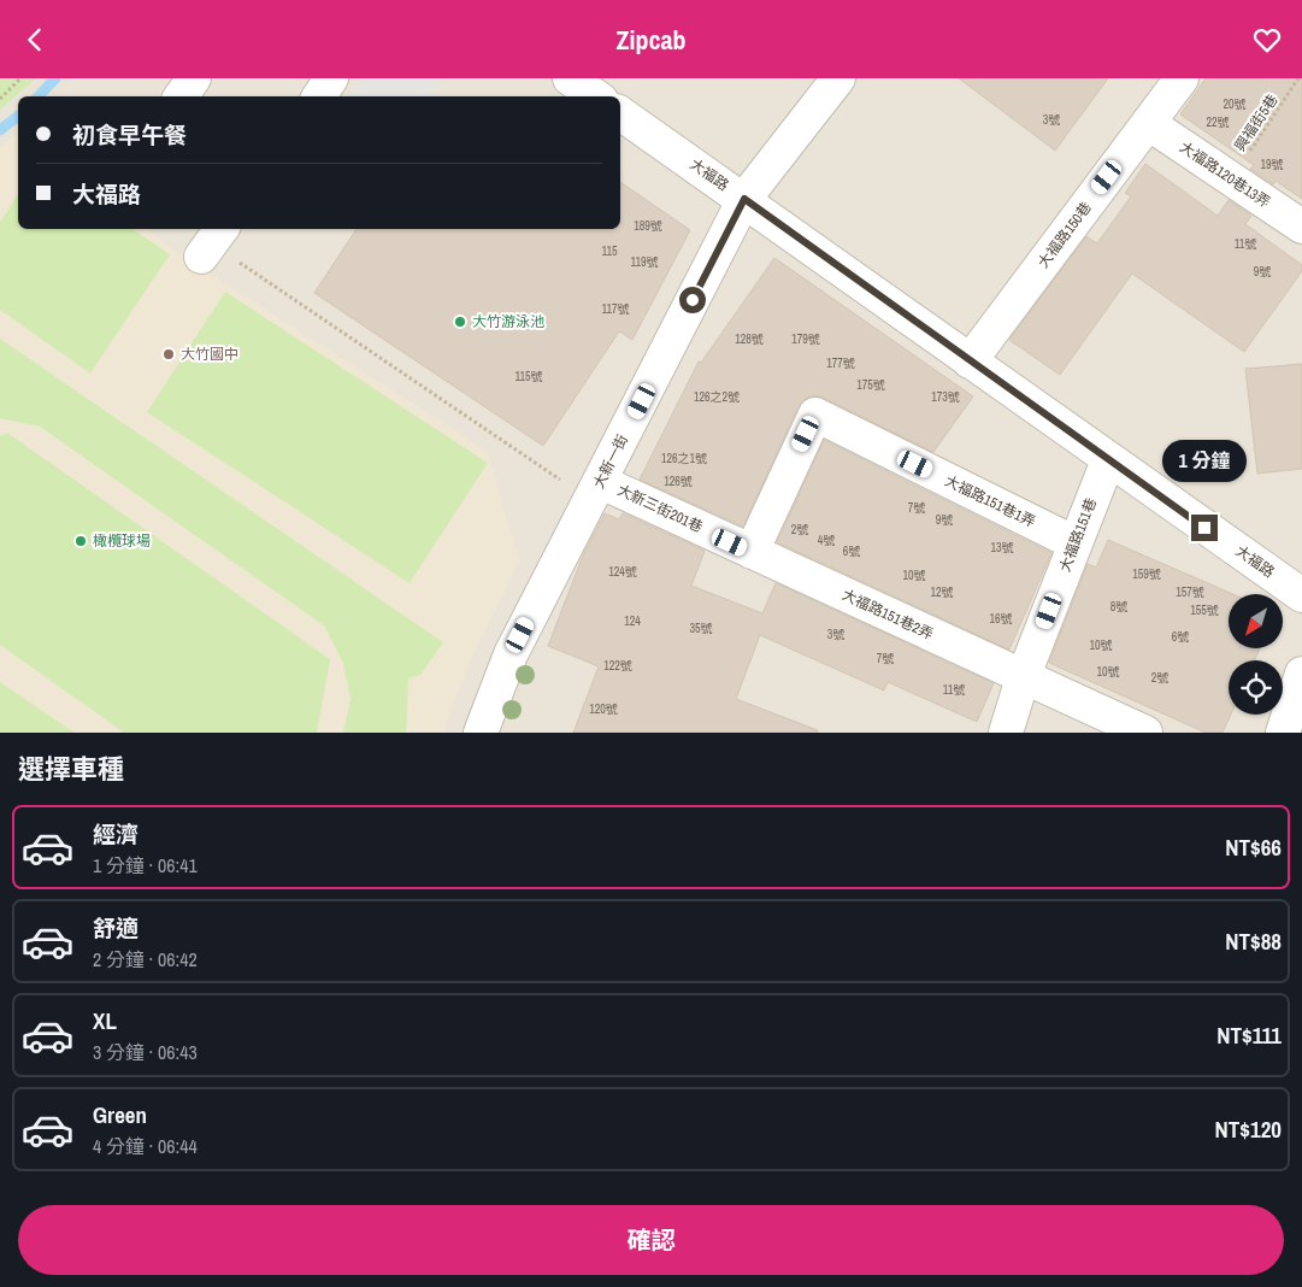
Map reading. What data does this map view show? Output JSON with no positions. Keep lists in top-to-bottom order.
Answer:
{
  "streets": {
    "street": [
      "大福路",
      "大福路120巷13弄",
      "大福路150巷",
      "大新一街",
      "大福路151巷1弄",
      "大新三街201巷",
      "大福路151巷",
      "大福路151巷2弄"
    ],
    "path": ["興福街5巷"]
  },
  "crossings": [
    ["興福街5巷", "大福路120巷13弄"],
    ["大福路", "大福路150巷"],
    ["大福路", "大新一街"],
    ["大福路", "大福路151巷"],
    ["大福路120巷13弄", "大福路150巷"],
    ["大新一街", "大新三街201巷"],
    ["大福路151巷1弄", "大新三街201巷"],
    ["大福路151巷1弄", "大福路151巷"],
    ["大福路151巷1弄", "大福路151巷2弄"],
    ["大新三街201巷", "大福路151巷2弄"],
    ["大福路151巷", "大福路151巷2弄"]
  ],
  "places": ["大竹游泳池", "大竹國中", "橄欖球場"],
  "house_numbers": [
    "20號",
    "3號",
    "22號",
    "19號",
    "189號",
    "11號",
    "115",
    "119號",
    "9號",
    "117號",
    "128號",
    "179號",
    "177號",
    "115號",
    "175號",
    "126之2號",
    "173號",
    "126之1號",
    "126號",
    "7號",
    "9號",
    "2號",
    "4號",
    "13號",
    "6號",
    "124號",
    "159號",
    "10號",
    "12號",
    "157號",
    "8號",
    "155號",
    "16號",
    "124",
    "35號",
    "3號",
    "6號",
    "10號",
    "7號",
    "122號",
    "10號",
    "2號",
    "11號",
    "120號"
  ],
  "north": "bottom left",
  "page": {
    "header": "Zipcab",
    "banner": ["初食早午餐", "大福路"],
    "bubble": "1 分鐘",
    "heading": "選擇車種",
    "list": [
      {
        "name": "經濟",
        "note": "1 分鐘 · 06:41",
        "value": "NT$66"
      },
      {
        "name": "舒適",
        "note": "2 分鐘 · 06:42",
        "value": "NT$88"
      },
      {
        "name": "XL",
        "note": "3 分鐘 · 06:43",
        "value": "NT$111"
      },
      {
        "name": "Green",
        "note": "4 分鐘 · 06:44",
        "value": "NT$120"
      }
    ],
    "buttons": "確認"
  }
}
